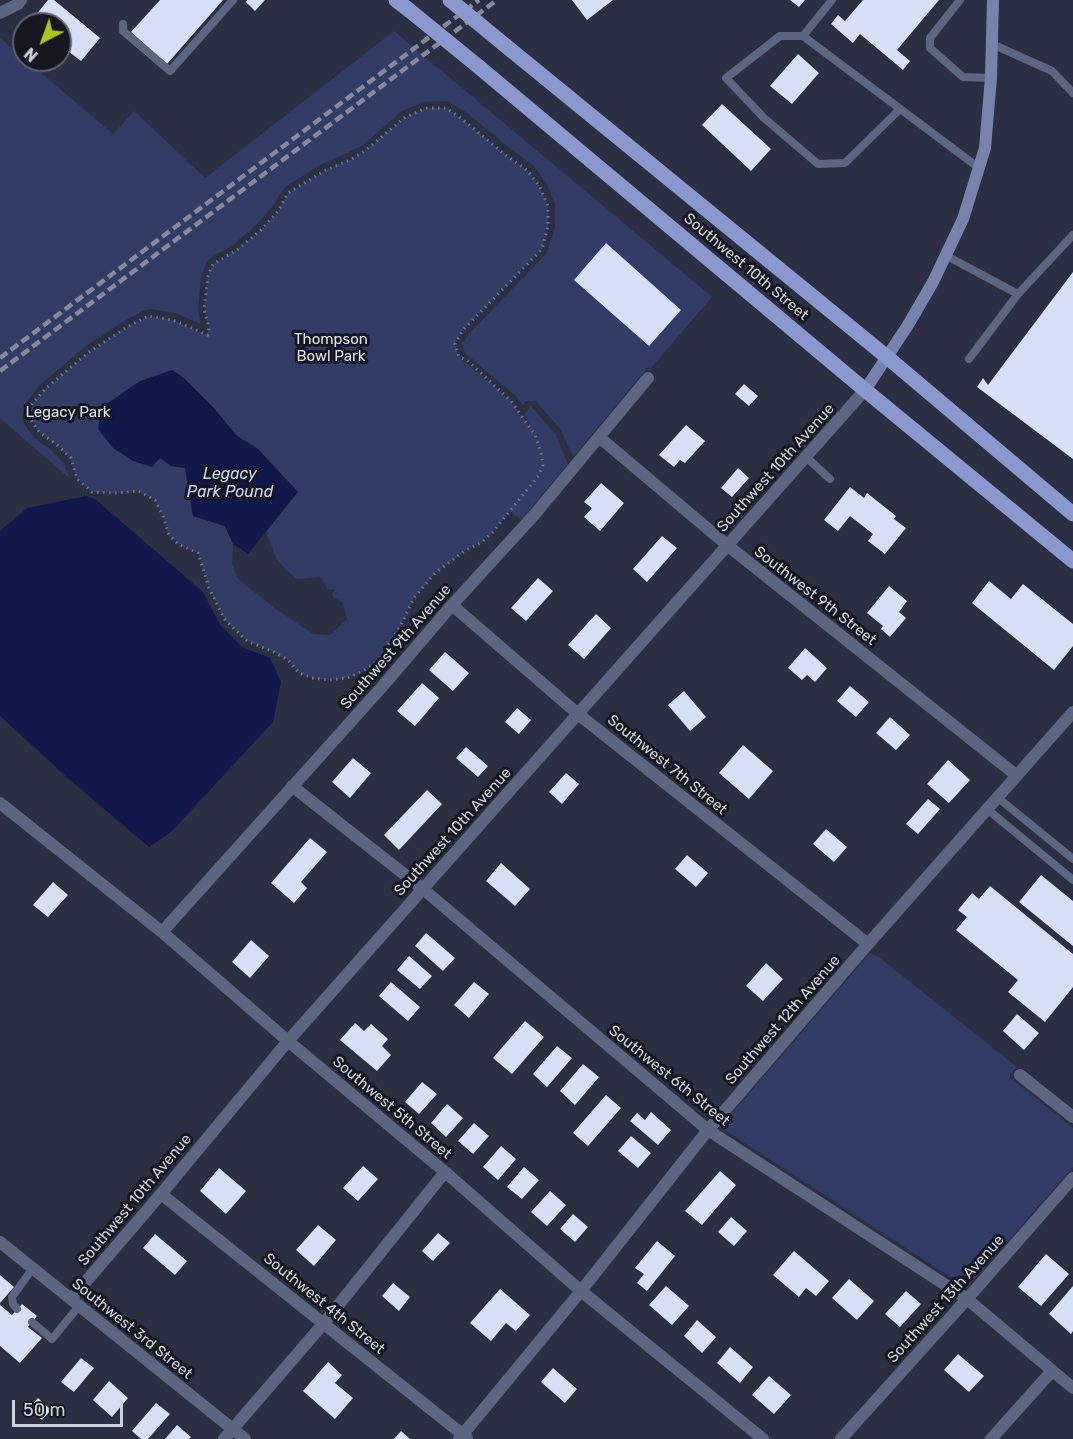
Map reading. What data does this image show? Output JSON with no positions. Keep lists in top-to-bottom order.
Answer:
{
  "streets": {
    "main road": ["Southwest 10th Street"],
    "street": [
      "Southwest 10th Avenue",
      "Southwest 9th Street",
      "Southwest 9th Avenue",
      "Southwest 7th Street",
      "Southwest 12th Avenue",
      "Southwest 6th Street",
      "Southwest 5th Street",
      "Southwest 13th Avenue",
      "Southwest 4th Street",
      "Southwest 3rd Street"
    ]
  },
  "crossings": [
    ["Southwest 10th Street", "Southwest 10th Avenue"],
    ["Southwest 10th Avenue", "Southwest 9th Street"],
    ["Southwest 10th Avenue", "Southwest 7th Street"],
    ["Southwest 10th Avenue", "Southwest 6th Street"],
    ["Southwest 10th Avenue", "Southwest 5th Street"],
    ["Southwest 10th Avenue", "Southwest 4th Street"],
    ["Southwest 10th Avenue", "Southwest 3rd Street"],
    ["Southwest 9th Street", "Southwest 9th Avenue"],
    ["Southwest 9th Street", "Southwest 12th Avenue"],
    ["Southwest 9th Avenue", "Southwest 7th Street"],
    ["Southwest 9th Avenue", "Southwest 6th Street"],
    ["Southwest 9th Avenue", "Southwest 5th Street"],
    ["Southwest 7th Street", "Southwest 12th Avenue"],
    ["Southwest 12th Avenue", "Southwest 6th Street"],
    ["Southwest 12th Avenue", "Southwest 5th Street"],
    ["Southwest 12th Avenue", "Southwest 4th Street"],
    ["Southwest 6th Street", "Southwest 13th Avenue"]
  ],
  "water": ["Legacy Park Pound"],
  "parks": ["Thompson Bowl Park", "Legacy Park"],
  "scale_bar": "50 m",
  "north": "bottom left"
}
